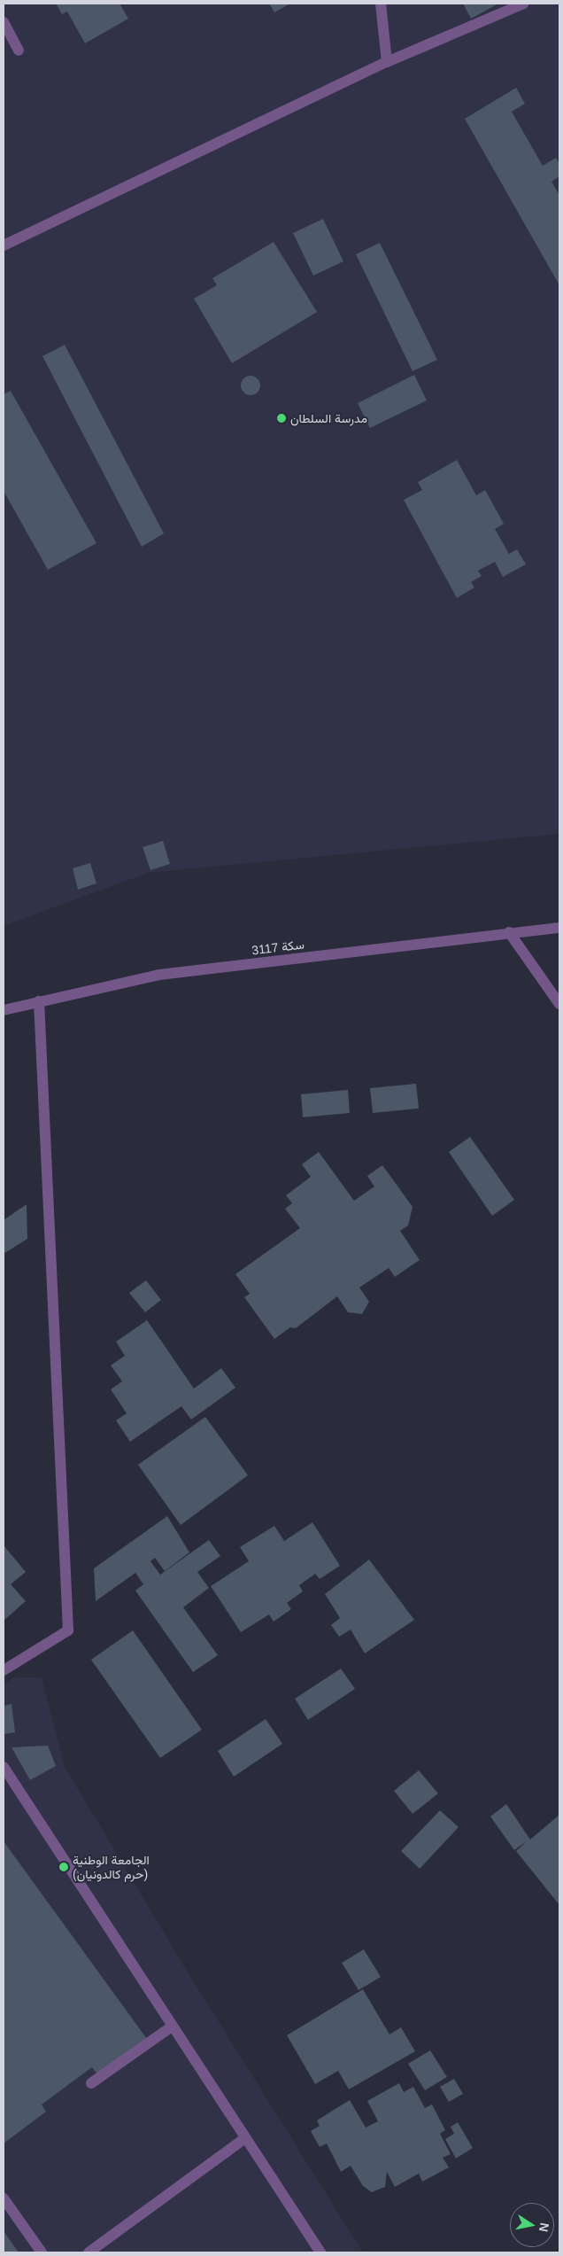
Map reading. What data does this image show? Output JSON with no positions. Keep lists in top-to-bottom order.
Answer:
{
  "streets": {
    "street": ["سكة 3117"]
  },
  "places": ["مدرسة السلطان", "الجامعة الوطنية (حرم كالدونيان)"],
  "north": "right"
}
